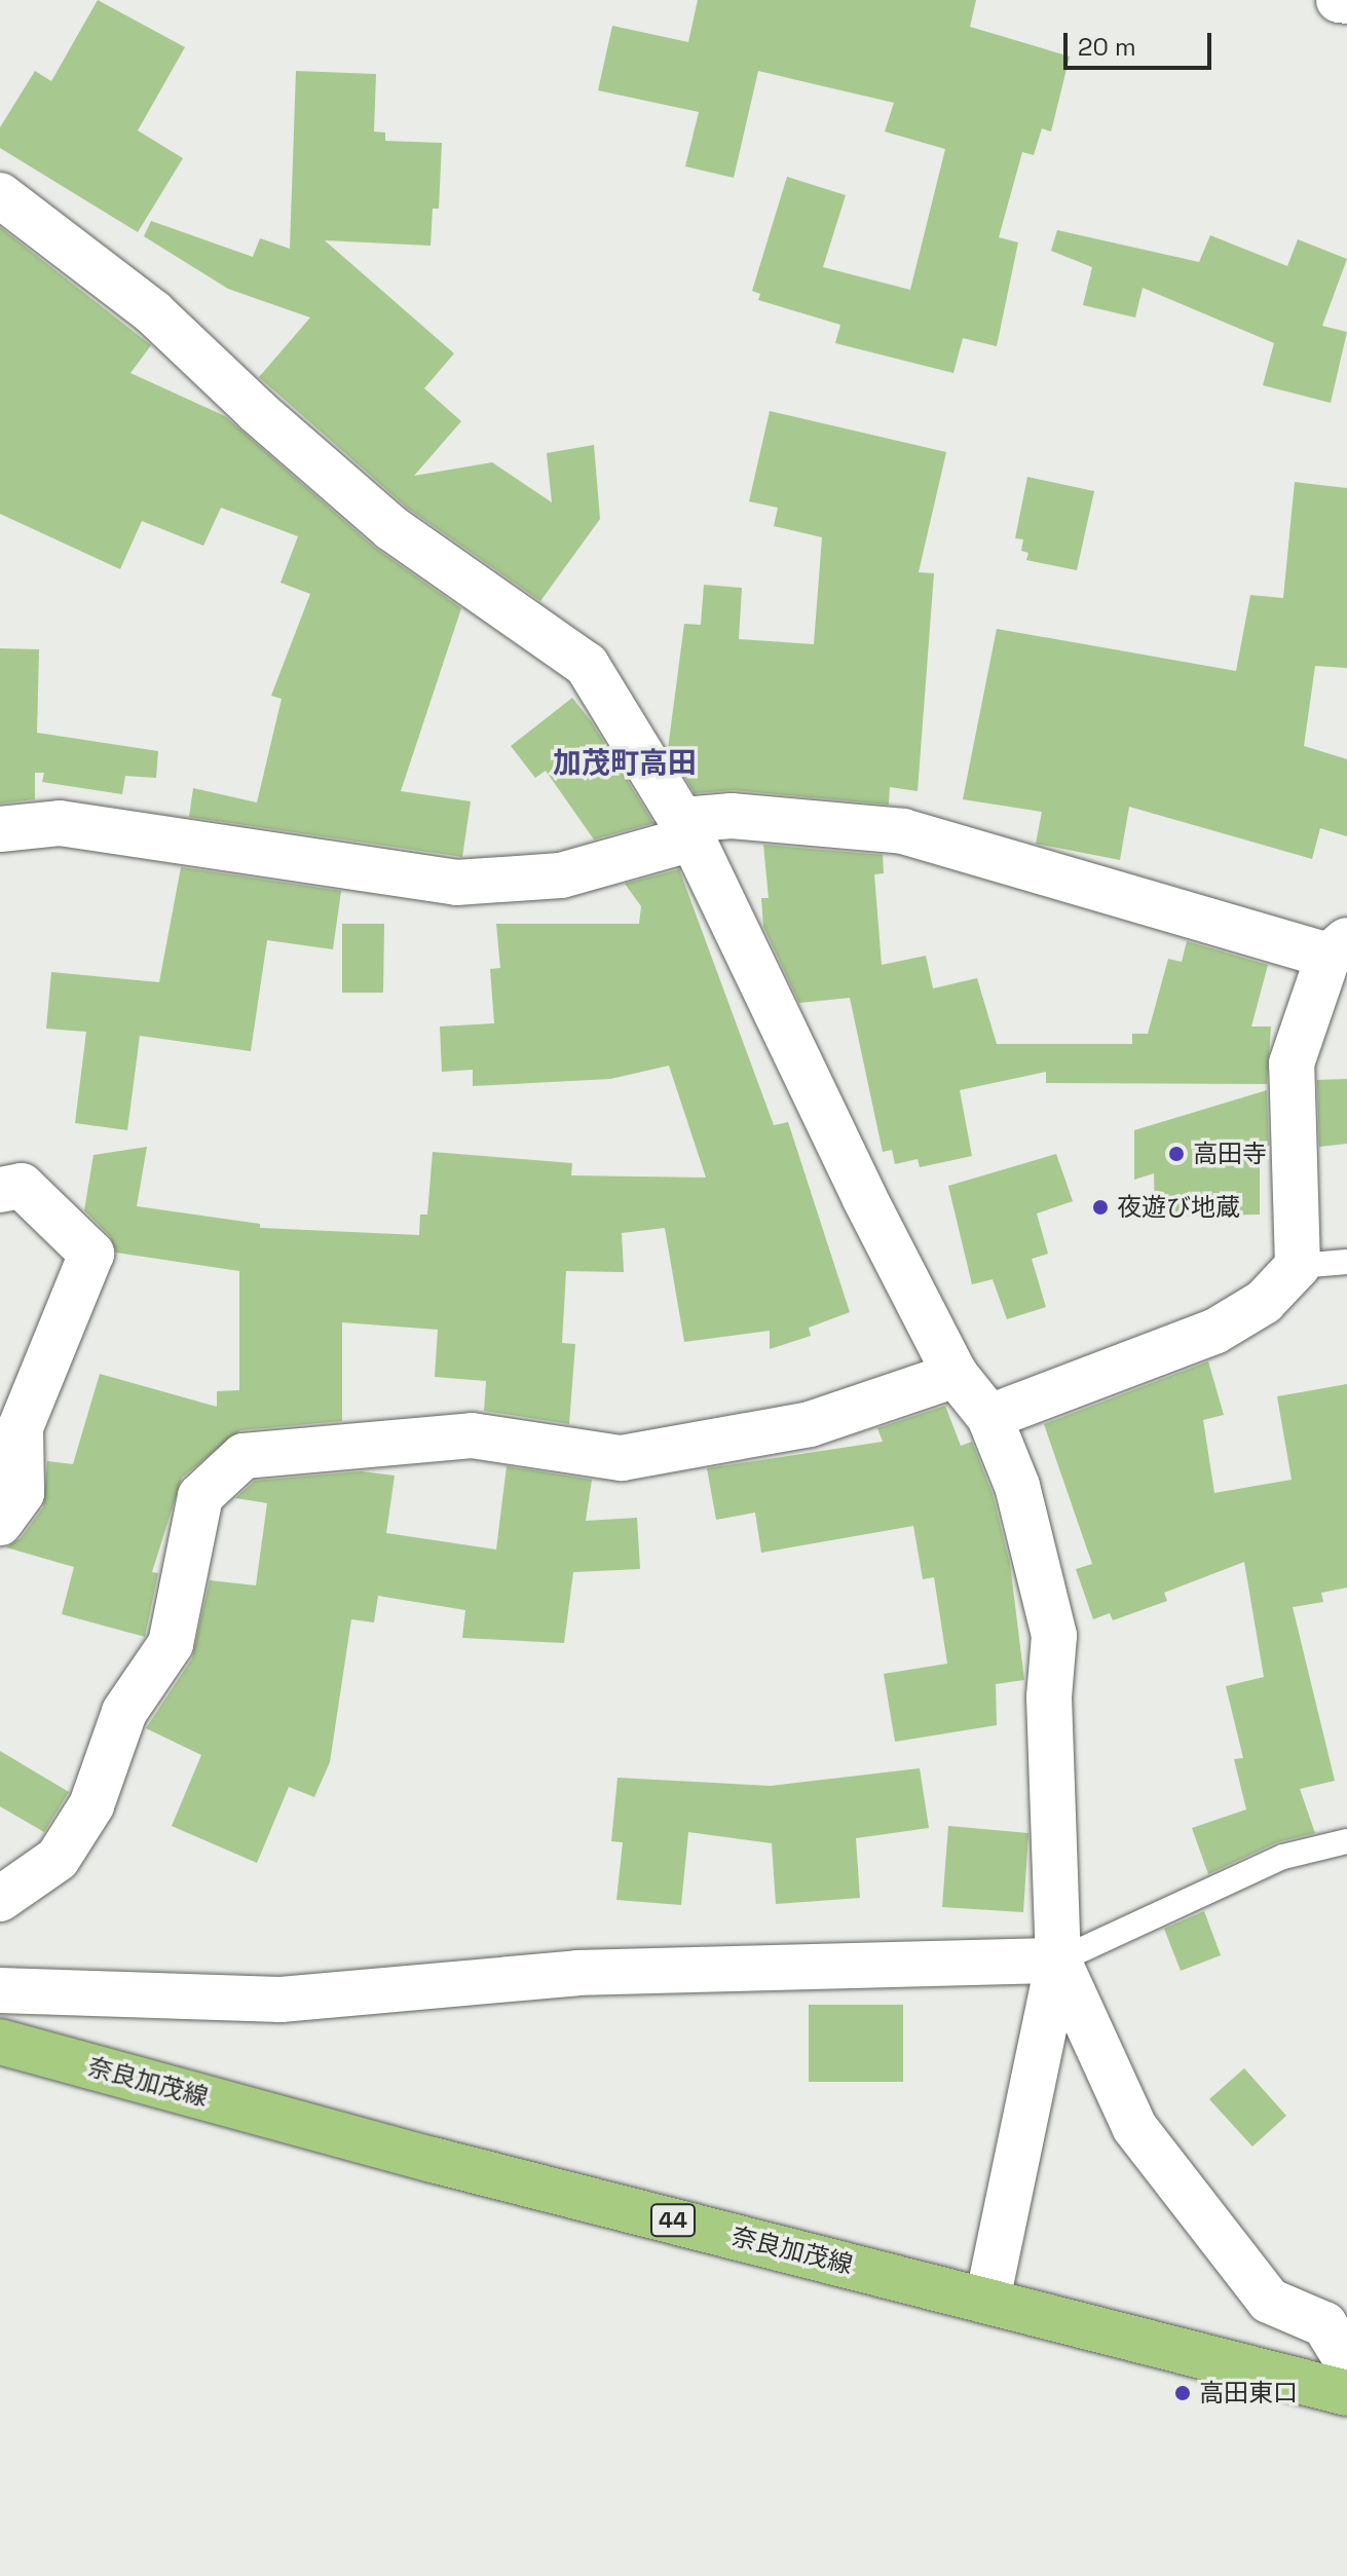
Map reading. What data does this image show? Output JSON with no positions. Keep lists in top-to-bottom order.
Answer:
{
  "streets": {
    "main road": ["奈良加茂線", "44"]
  },
  "districts": ["加茂町高田"],
  "places": ["高田寺", "夜遊び地蔵", "高田東口"],
  "scale_bar": "20 m"
}
